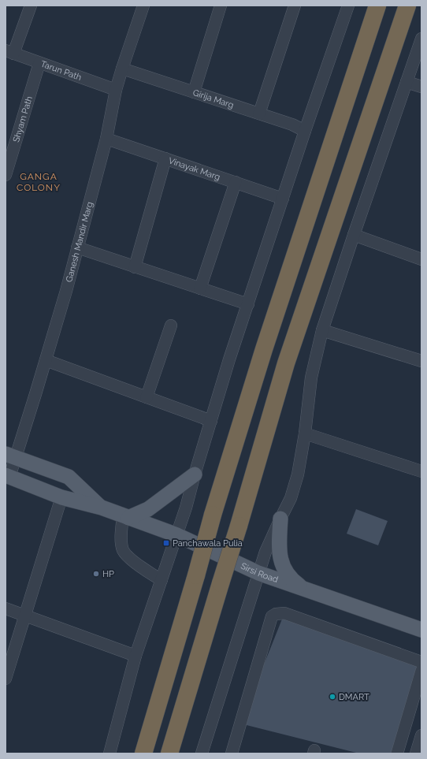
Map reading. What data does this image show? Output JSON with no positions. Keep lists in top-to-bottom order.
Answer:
{
  "streets": {
    "main road": ["Sirsi Road"],
    "street": [
      "Tarun Path",
      "Girija Marg",
      "Shyam Path",
      "Vinayak Marg",
      "Ganesh Mandir Marg"
    ]
  },
  "crossings": [
    ["Tarun Path", "Shyam Path"],
    ["Tarun Path", "Ganesh Mandir Marg"],
    ["Girija Marg", "Ganesh Mandir Marg"],
    ["Vinayak Marg", "Ganesh Mandir Marg"],
    ["Ganesh Mandir Marg", "Sirsi Road"]
  ],
  "districts": ["GANGA COLONY"],
  "places": {
    "transit": ["Panchawala Pulia"],
    "other": ["HP", "DMART"]
  }
}
